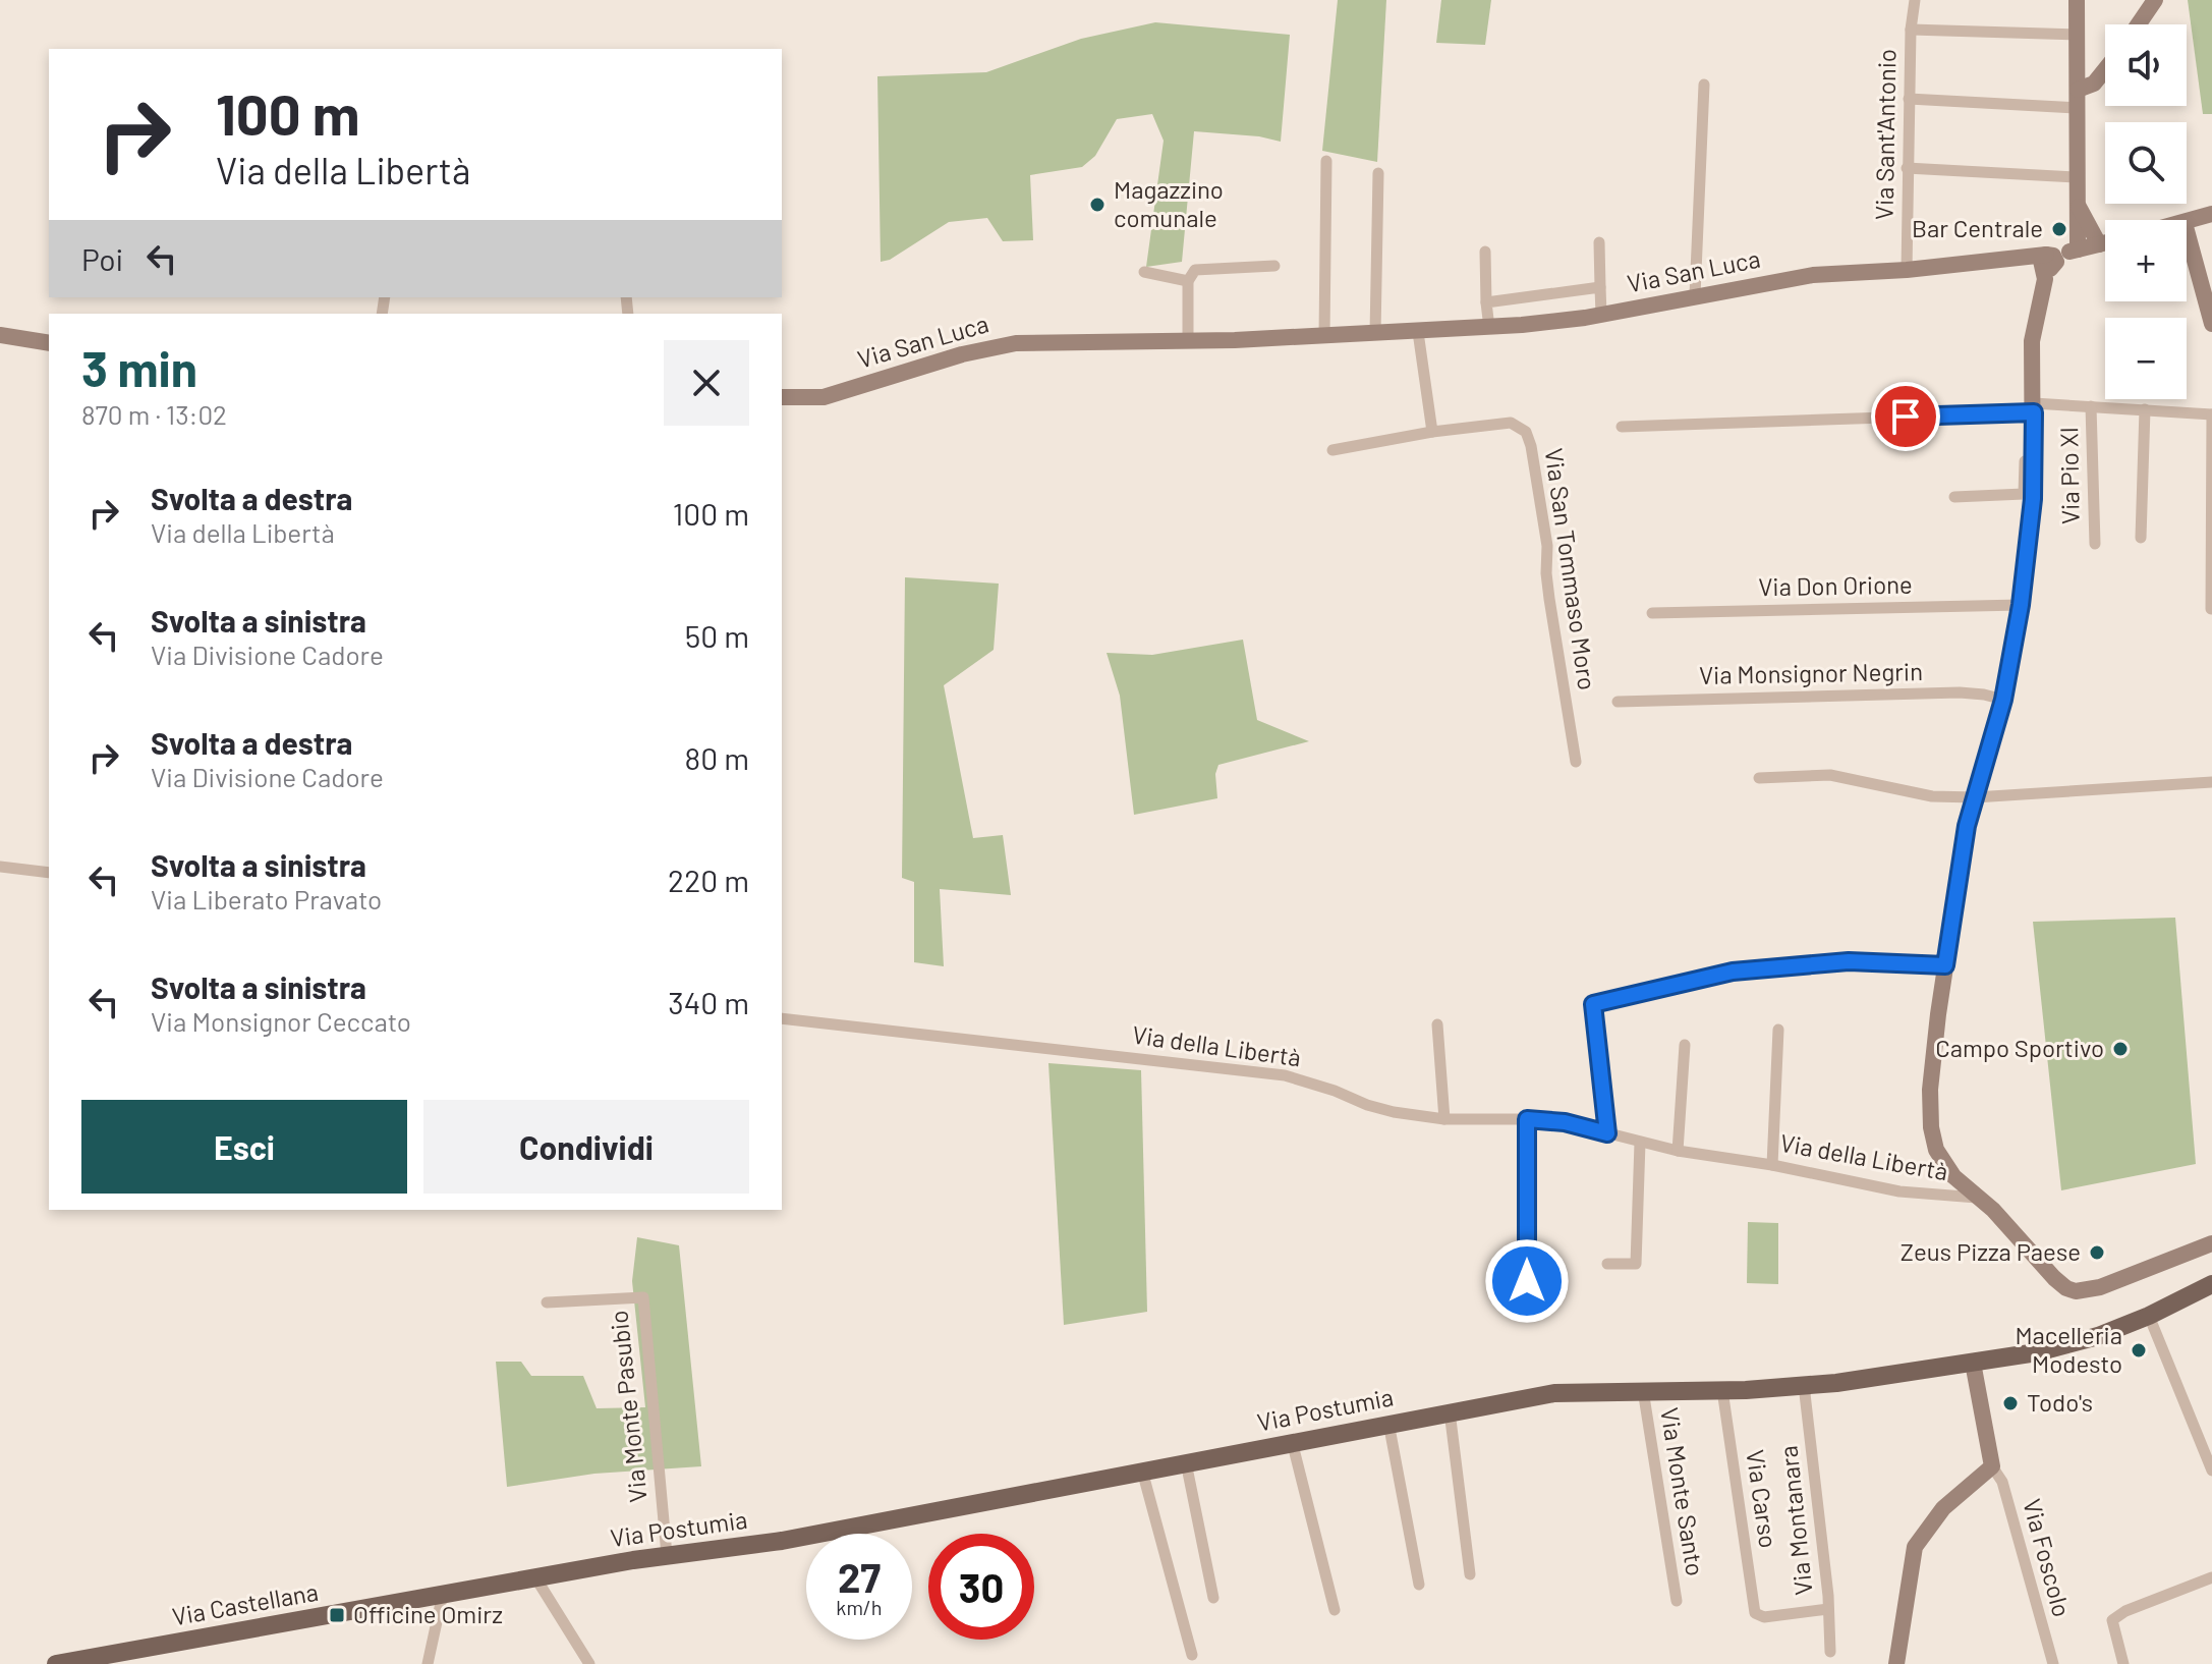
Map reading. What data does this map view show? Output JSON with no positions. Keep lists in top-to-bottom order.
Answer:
{
  "streets": {
    "main road": ["Via Postumia", "Via Castellana"],
    "street": [
      "Via Sant'Antonio",
      "Via San Luca",
      "Via Pio XI",
      "Via San Tommaso Moro",
      "Via Don Orione",
      "Via Monsignor Negrin",
      "Via della Libertà",
      "Via Monte Pasubio",
      "Via Monte Santo",
      "Via Carso",
      "Via Montanara",
      "Via Foscolo"
    ]
  },
  "crossings": [
    ["Via Sant'Antonio", "Via San Luca"],
    ["Via Monte Pasubio", "Via Postumia"],
    ["Via Postumia", "Via Monte Santo"],
    ["Via Postumia", "Via Carso"],
    ["Via Postumia", "Via Montanara"],
    ["Via Postumia", "Via Castellana"],
    ["Via Carso", "Via Montanara"]
  ],
  "places": {
    "other": [
      "Magazzino comunale",
      "Bar Centrale",
      "Campo Sportivo",
      "Zeus Pizza Paese",
      "Macelleria Modesto",
      "Todo's"
    ],
    "transit": ["Officine Omirz"]
  },
  "page": {
    "map_buttons": ["+", "−"],
    "turn": ["100 m", "Via della Libertà"],
    "then": "Poi",
    "heading": ["3 min", "870 m · 13:02"],
    "list": [
      {
        "name": "Svolta a destra",
        "note": "Via della Libertà",
        "value": "100 m"
      },
      {
        "name": "Svolta a sinistra",
        "note": "Via Divisione Cadore",
        "value": "50 m"
      },
      {
        "name": "Svolta a destra",
        "note": "Via Divisione Cadore",
        "value": "80 m"
      },
      {
        "name": "Svolta a sinistra",
        "note": "Via Liberato Pravato",
        "value": "220 m"
      },
      {
        "name": "Svolta a sinistra",
        "note": "Via Monsignor Ceccato",
        "value": "340 m"
      }
    ],
    "buttons": ["Esci", "Condividi"],
    "speed": "27 km/h",
    "limit": "30"
  }
}
